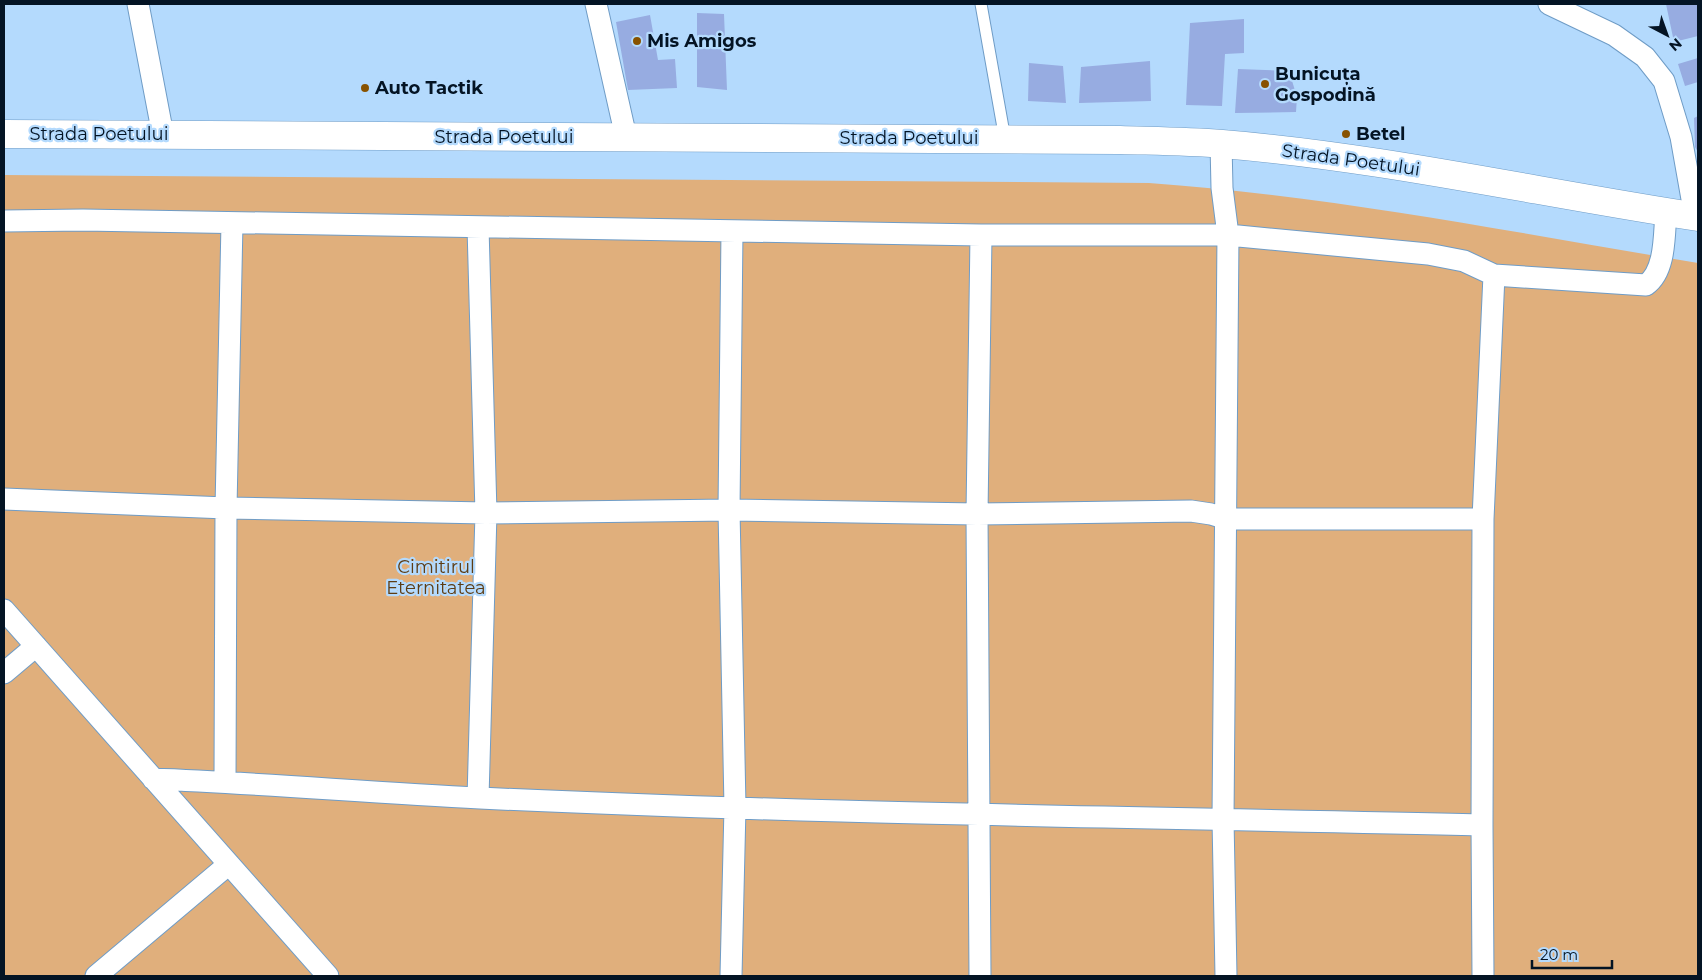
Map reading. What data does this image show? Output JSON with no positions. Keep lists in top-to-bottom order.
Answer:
{
  "streets": {
    "street": ["Strada Poetului"]
  },
  "parks": ["Cimitirul Eternitatea"],
  "places": [
    "Mis Amigos",
    "Bunicuța Gospodină",
    "Auto Tactik",
    "Betel"
  ],
  "scale_bar": "20 m",
  "north": "bottom right"
}
